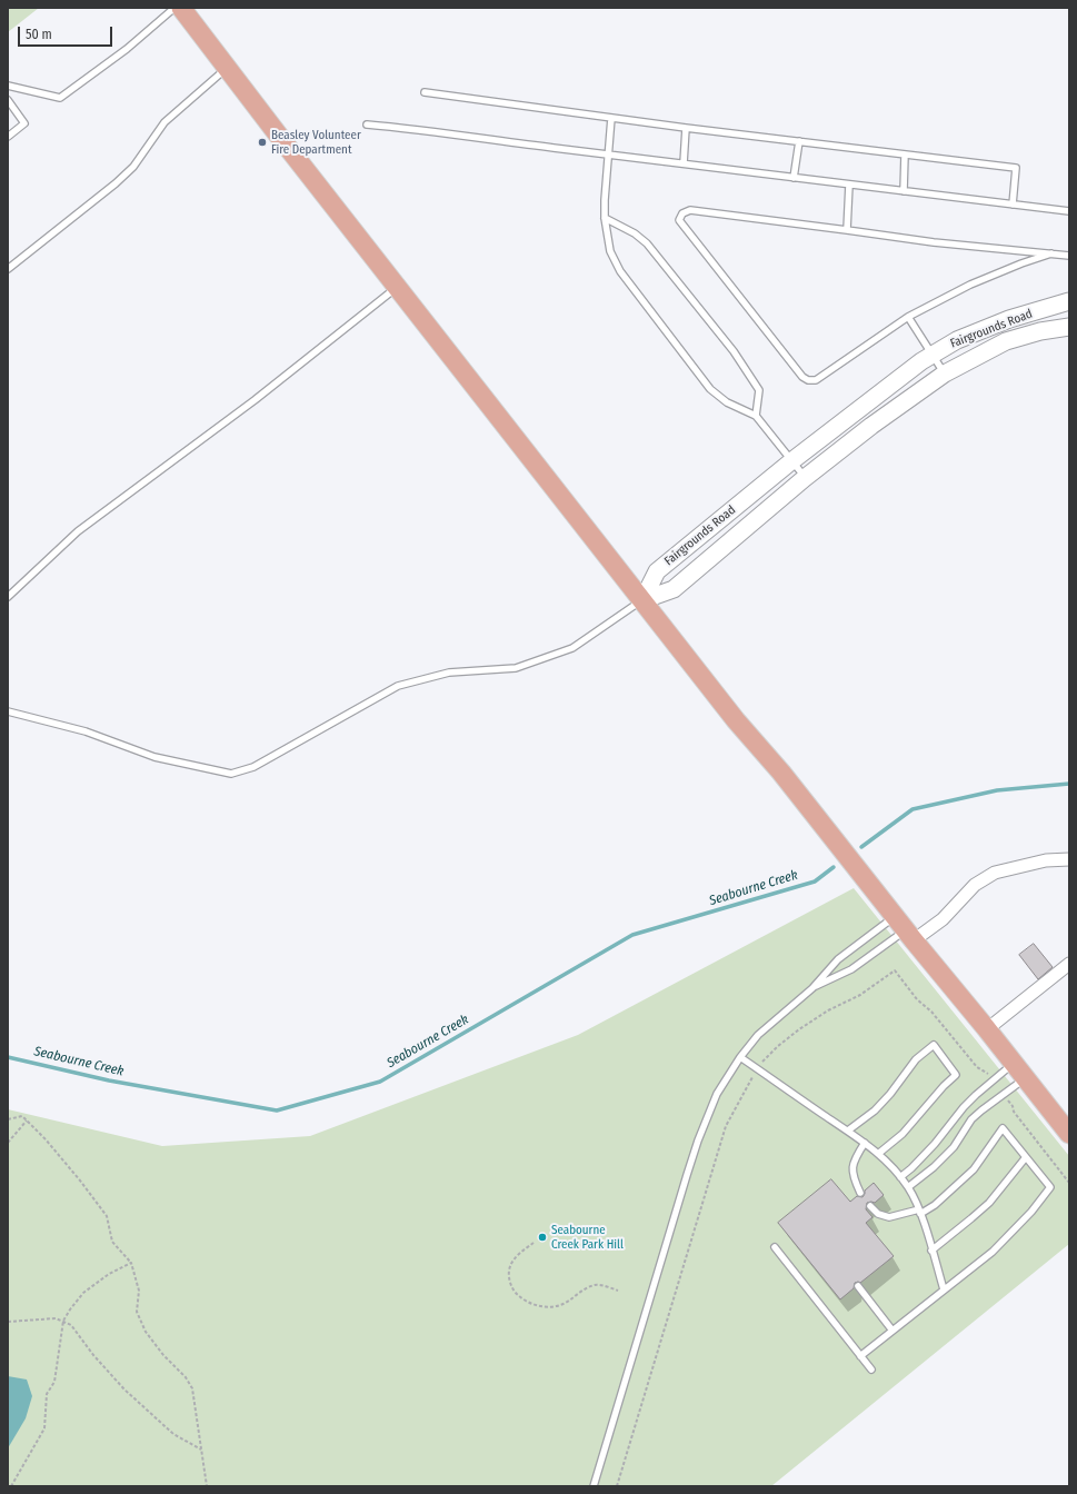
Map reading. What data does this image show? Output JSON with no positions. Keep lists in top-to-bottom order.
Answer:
{
  "streets": {
    "street": ["Fairgrounds Road"]
  },
  "water": ["Seabourne Creek"],
  "places": ["Beasley Volunteer Fire Department", "Seabourne Creek Park Hill"],
  "scale_bar": "50 m"
}
